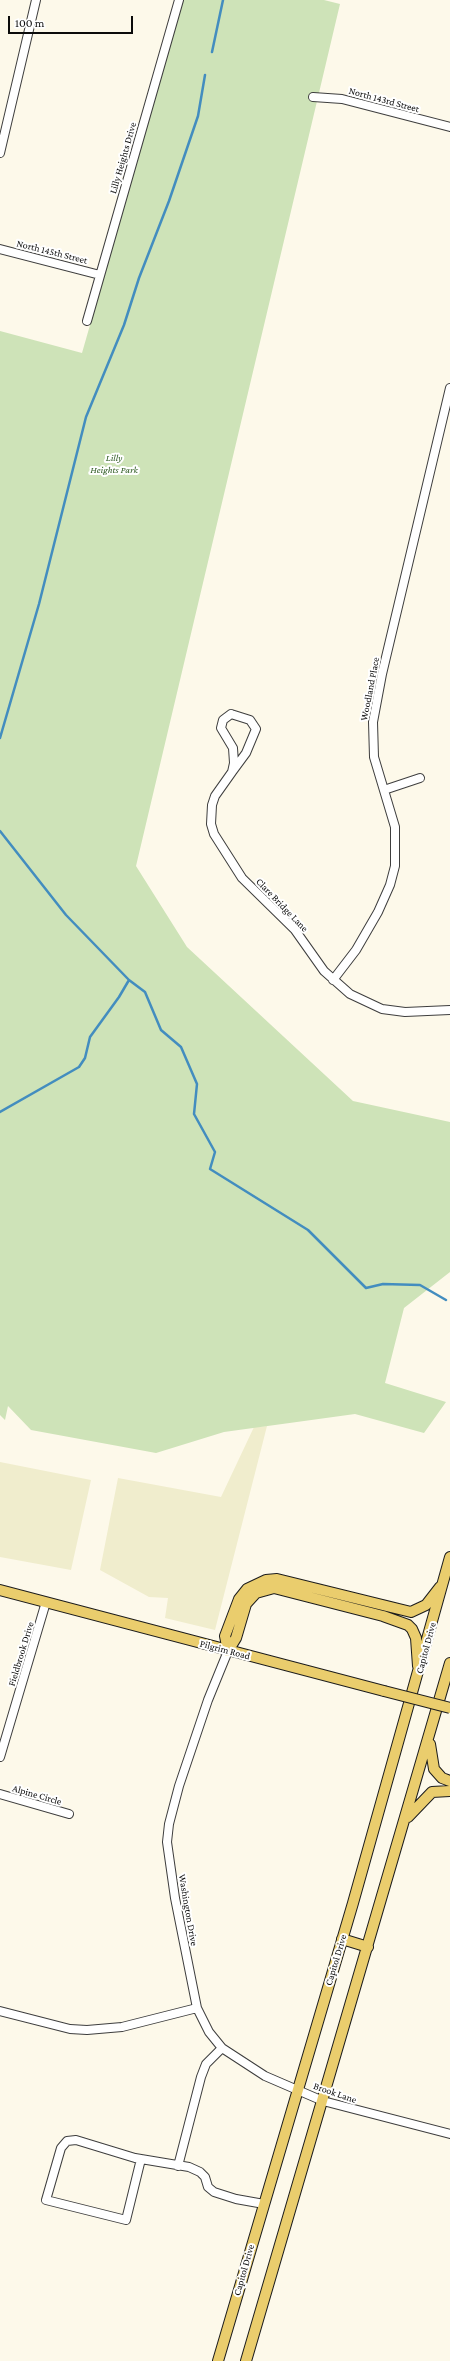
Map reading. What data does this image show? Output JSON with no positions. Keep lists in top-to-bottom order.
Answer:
{
  "streets": {
    "main road": ["Capitol Drive", "Pilgrim Road"],
    "street": [
      "North 143rd Street",
      "Lilly Heights Drive",
      "North 145th Street",
      "Woodland Place",
      "Clare Bridge Lane",
      "Fieldbrook Drive",
      "Alpine Circle",
      "Washington Drive",
      "Brook Lane"
    ]
  },
  "crossings": [
    ["Lilly Heights Drive", "North 145th Street"],
    ["Woodland Place", "Clare Bridge Lane"],
    ["Capitol Drive", "Brook Lane"],
    ["Pilgrim Road", "Fieldbrook Drive"],
    ["Pilgrim Road", "Washington Drive"],
    ["Washington Drive", "Brook Lane"]
  ],
  "parks": ["Lilly Heights Park"],
  "scale_bar": "100 m"
}
